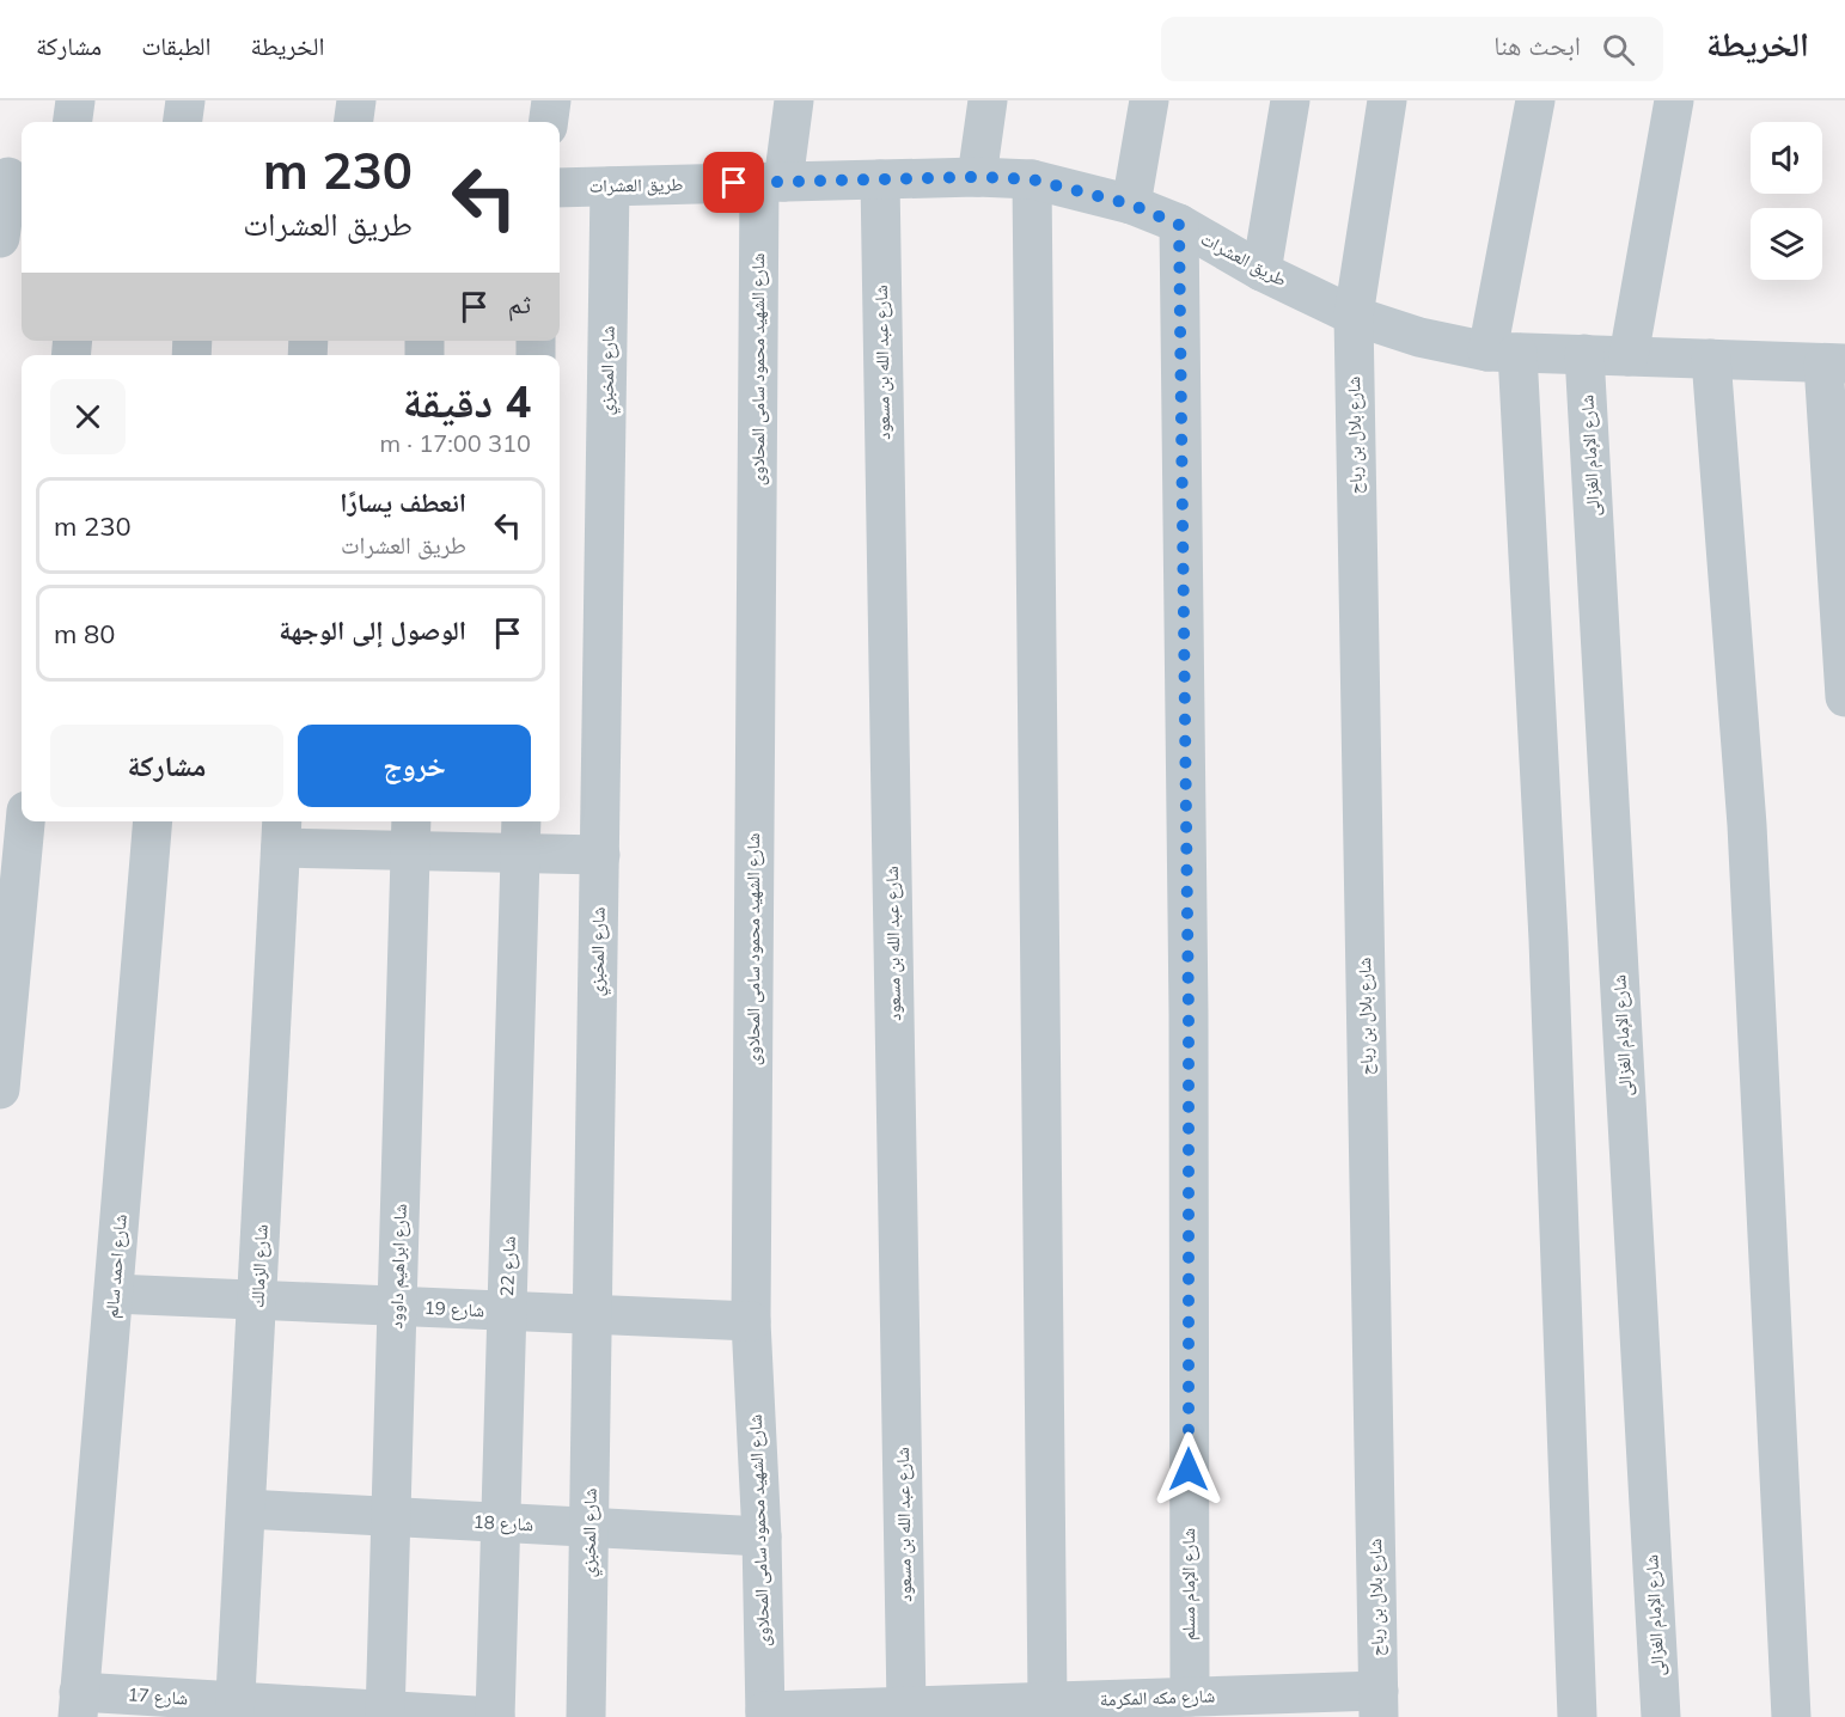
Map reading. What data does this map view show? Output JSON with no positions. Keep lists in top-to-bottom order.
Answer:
{
  "streets": {
    "street": [
      "طريق العشرات",
      "شارع عبد الله بن مسعود",
      "شارع الشهيد محمود سامى المحلاوى",
      "شارع المخبزي",
      "شارع بلال بن رباح",
      "شارع الإمام الغزالى",
      "شارع احمد سالم",
      "شارع الزمالك",
      "شارع ابراهيم داوود",
      "شارع 22",
      "شارع 19",
      "شارع 18",
      "شارع الإمام مسلم",
      "شارع 17",
      "شارع مكه المكرمة"
    ]
  },
  "crossings": [
    ["طريق العشرات", "شارع عبد الله بن مسعود"],
    ["طريق العشرات", "شارع الشهيد محمود سامى المحلاوى"],
    ["طريق العشرات", "شارع المخبزي"],
    ["طريق العشرات", "شارع بلال بن رباح"],
    ["طريق العشرات", "شارع الإمام الغزالى"],
    ["طريق العشرات", "شارع الإمام مسلم"],
    ["شارع عبد الله بن مسعود", "شارع مكه المكرمة"],
    ["شارع الشهيد محمود سامى المحلاوى", "شارع 19"],
    ["شارع الشهيد محمود سامى المحلاوى", "شارع 18"],
    ["شارع الشهيد محمود سامى المحلاوى", "شارع مكه المكرمة"],
    ["شارع المخبزي", "شارع 19"],
    ["شارع المخبزي", "شارع 18"],
    ["شارع بلال بن رباح", "شارع مكه المكرمة"],
    ["شارع احمد سالم", "شارع 19"],
    ["شارع احمد سالم", "شارع 17"],
    ["شارع الزمالك", "شارع 19"],
    ["شارع الزمالك", "شارع 18"],
    ["شارع الزمالك", "شارع 17"],
    ["شارع ابراهيم داوود", "شارع 19"],
    ["شارع ابراهيم داوود", "شارع 18"],
    ["شارع ابراهيم داوود", "شارع 17"],
    ["شارع 22", "شارع 19"],
    ["شارع 22", "شارع 18"],
    ["شارع 22", "شارع 17"],
    ["شارع الإمام مسلم", "شارع مكه المكرمة"]
  ],
  "page": {
    "header": "الخريطة",
    "search": "ابحث هنا",
    "nav": ["الخريطة", "الطبقات", "مشاركة"],
    "turn": ["230 m", "طريق العشرات"],
    "then": "ثم",
    "heading": ["4 دقيقة", "310 m · 17:00"],
    "list": [
      {
        "name": "انعطف يسارًا",
        "note": "طريق العشرات",
        "value": "230 m"
      },
      {
        "name": "الوصول إلى الوجهة",
        "value": "80 m"
      }
    ],
    "buttons": ["خروج", "مشاركة"]
  }
}
